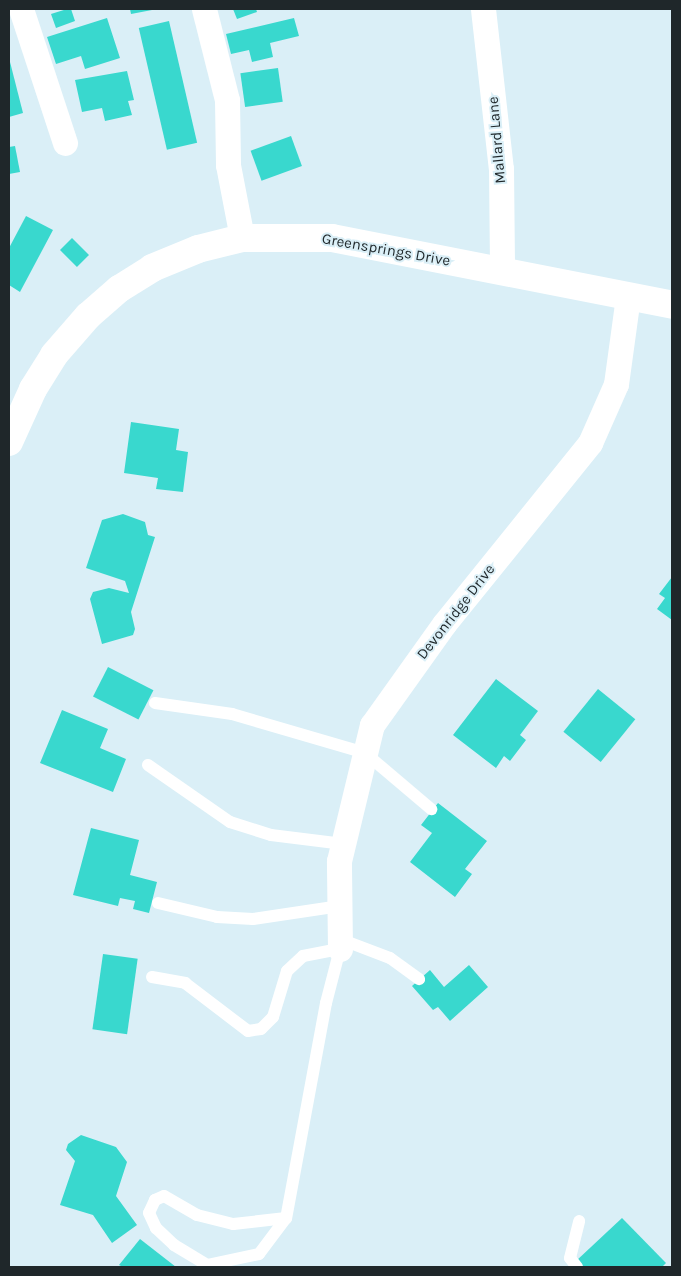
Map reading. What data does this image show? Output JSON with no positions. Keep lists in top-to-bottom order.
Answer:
{
  "streets": {
    "street": ["Mallard Lane", "Greensprings Drive", "Devonridge Drive"]
  },
  "crossings": [
    ["Mallard Lane", "Greensprings Drive"],
    ["Greensprings Drive", "Devonridge Drive"]
  ]
}
